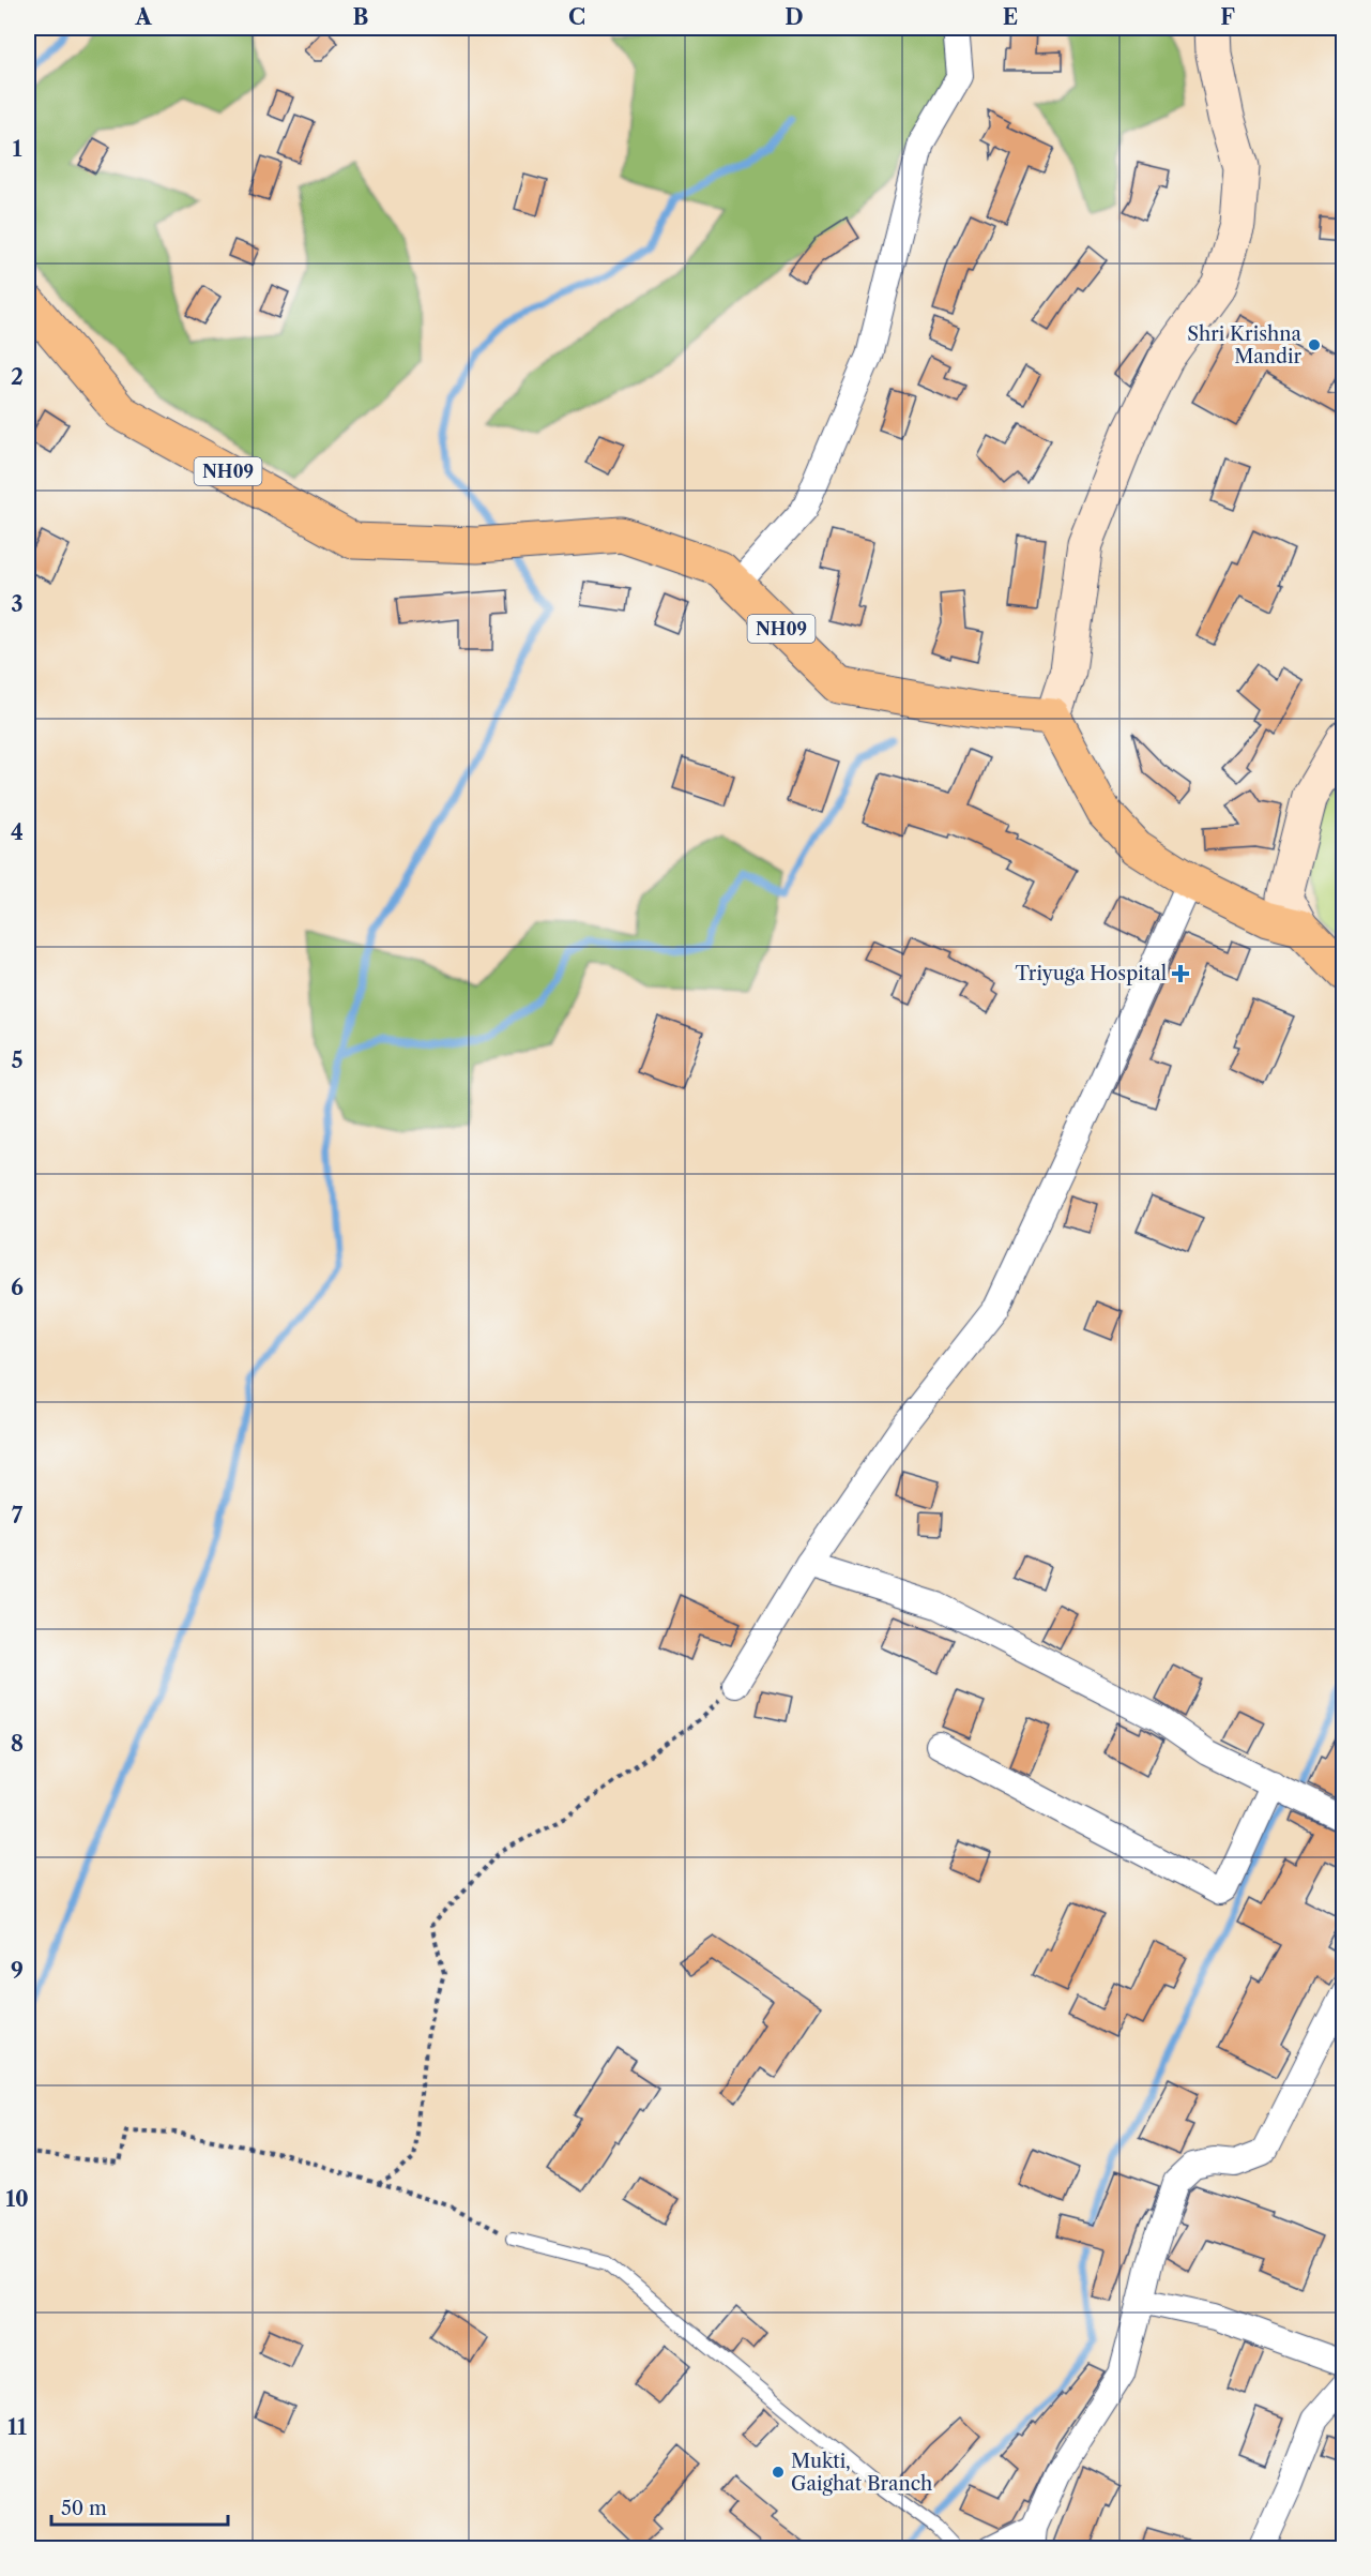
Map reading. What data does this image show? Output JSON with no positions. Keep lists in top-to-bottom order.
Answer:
{
  "streets": {
    "main road": ["NH09"]
  },
  "places": {
    "other": ["Shri Krishna Mandir", "Mukti, Gaighat Branch"],
    "health": ["Triyuga Hospital"]
  },
  "scale_bar": "50 m",
  "grid": {
    "columns": [
      "A",
      "B",
      "C",
      "D",
      "E",
      "F"
    ],
    "rows": [
      "1",
      "2",
      "3",
      "4",
      "5",
      "6",
      "7",
      "8",
      "9",
      "10",
      "11"
    ]
  }
}
